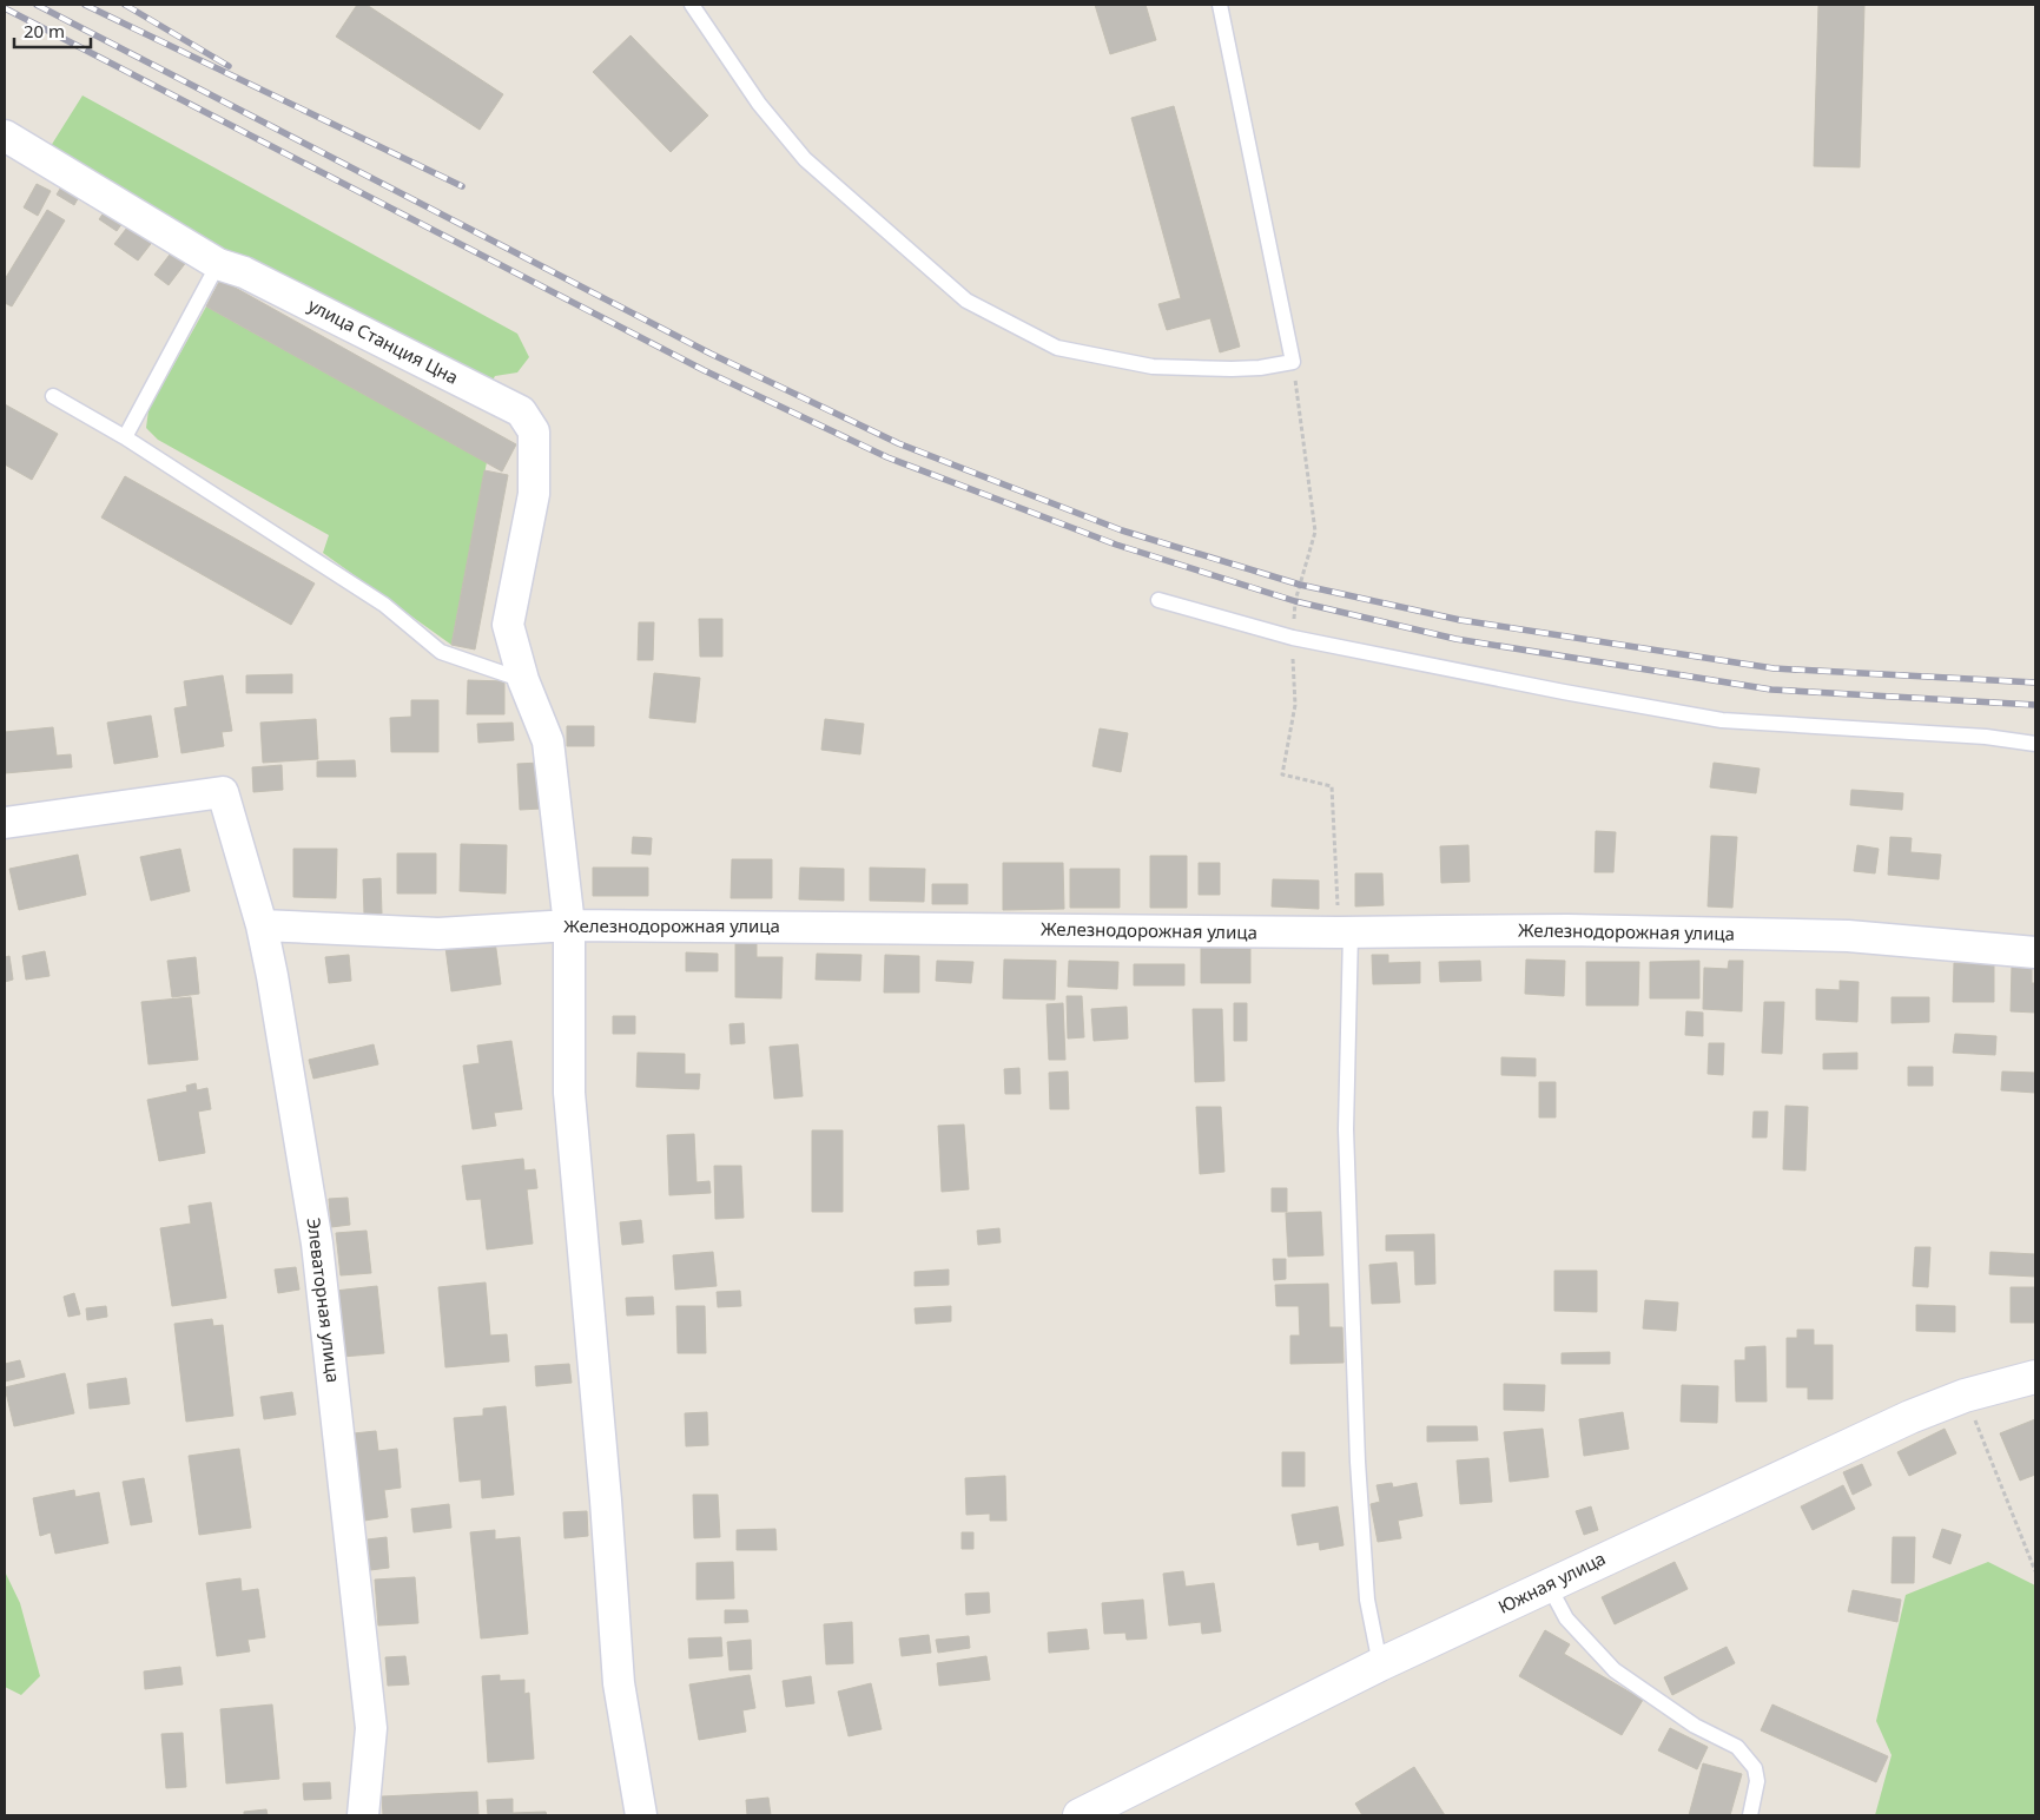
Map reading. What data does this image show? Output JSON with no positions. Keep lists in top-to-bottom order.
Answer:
{
  "streets": {
    "street": [
      "улица Станция Цна",
      "Железнодорожная улица",
      "Элеваторная улица",
      "Южная улица"
    ]
  },
  "crossings": [
    ["улица Станция Цна", "Железнодорожная улица"],
    ["Железнодорожная улица", "Элеваторная улица"]
  ],
  "scale_bar": "20 m"
}
